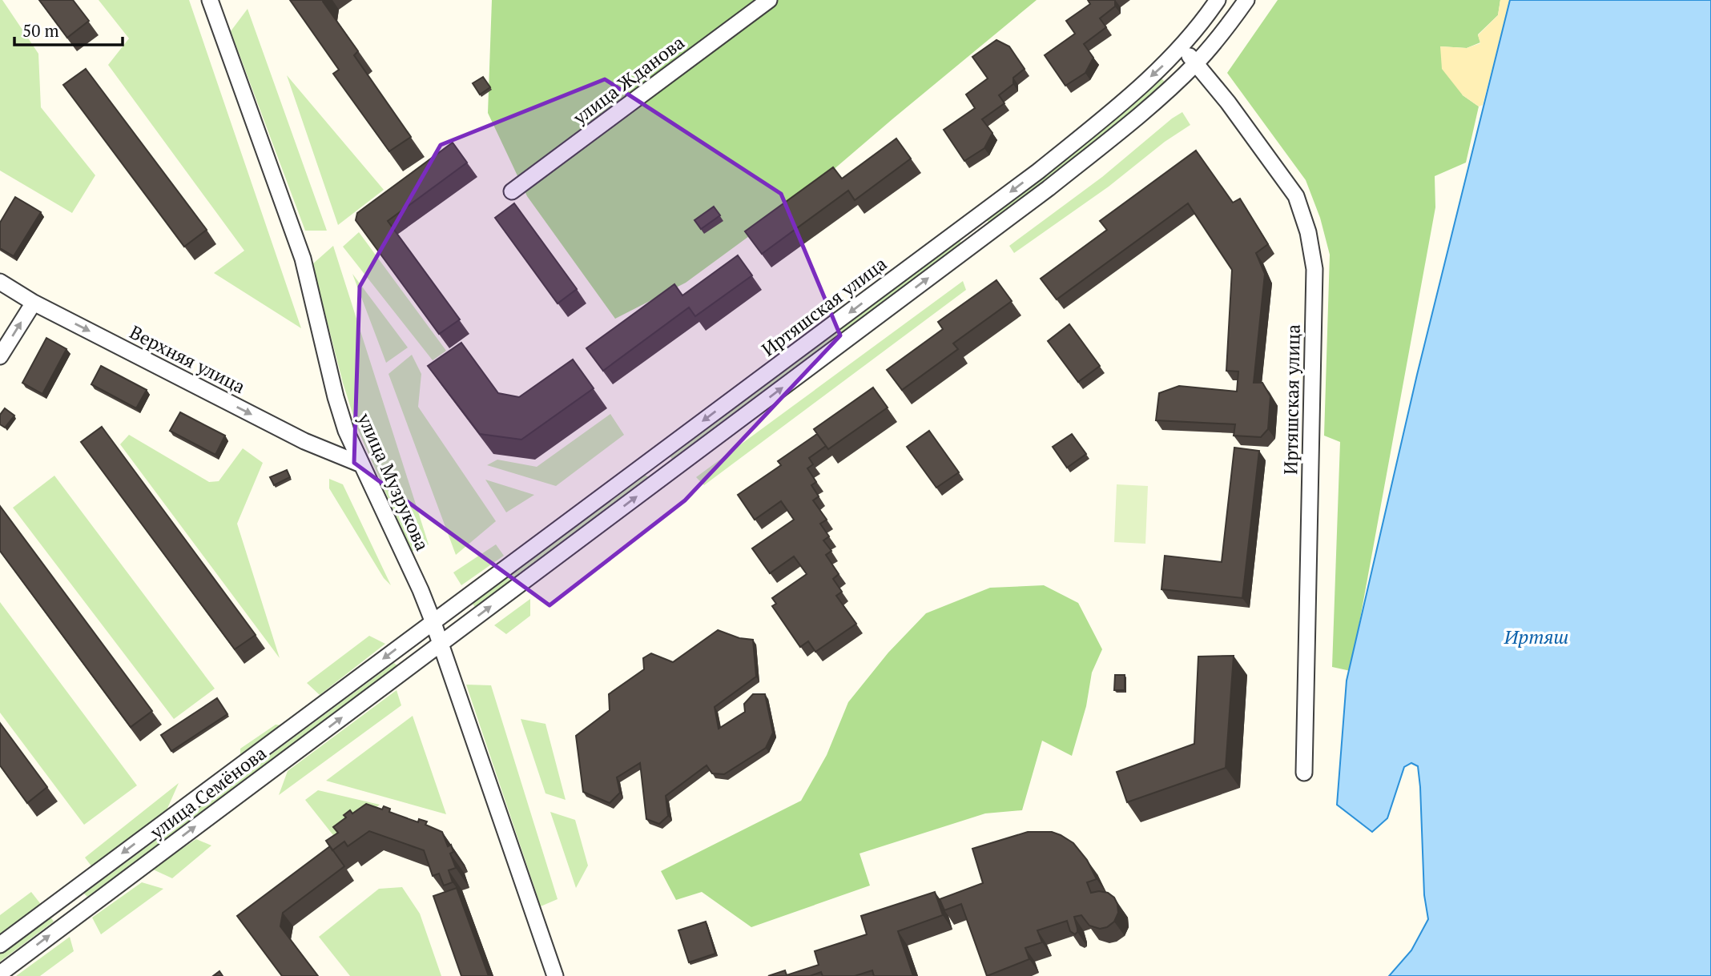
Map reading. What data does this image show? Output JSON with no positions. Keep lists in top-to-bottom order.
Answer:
{
  "streets": {
    "street": [
      "улица Жданова",
      "Иртяшская улица",
      "Верхняя улица",
      "улица Музрукова",
      "улица Семёнова"
    ]
  },
  "crossings": [
    ["Иртяшская улица", "улица Музрукова"],
    ["Иртяшская улица", "улица Семёнова"],
    ["Верхняя улица", "улица Музрукова"],
    ["улица Музрукова", "улица Семёнова"]
  ],
  "one_way": ["Верхняя улица"],
  "water": ["Иртяш"],
  "scale_bar": "50 m"
}
